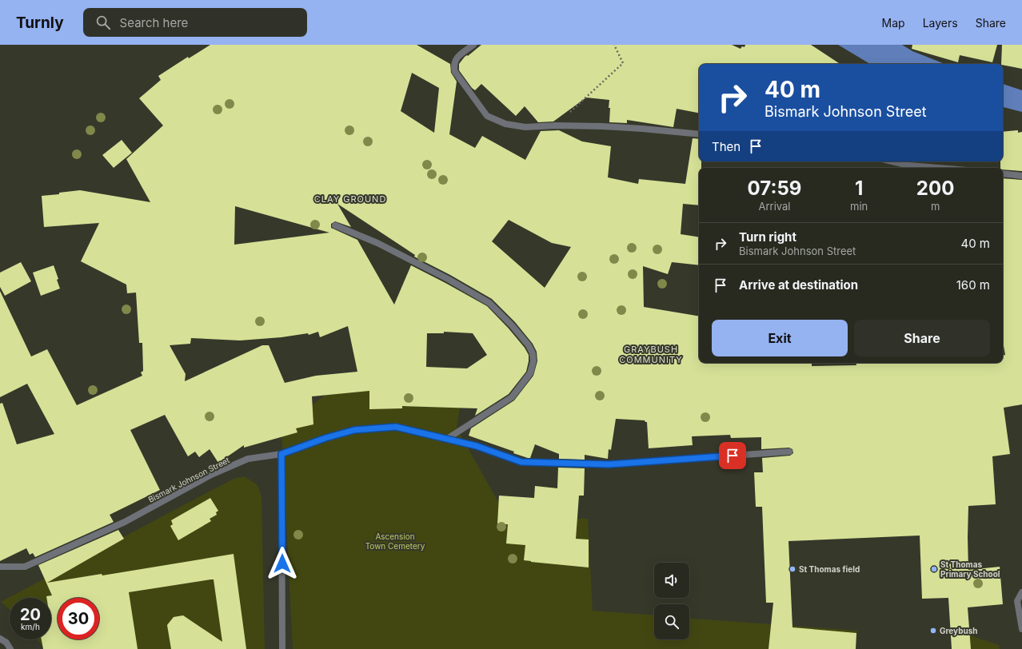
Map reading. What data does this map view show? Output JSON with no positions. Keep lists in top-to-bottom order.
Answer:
{
  "streets": {
    "street": ["Bismark Johnson Street"]
  },
  "districts": ["CLAY GROUND", "GRAYBUSH COMMUNITY"],
  "parks": ["Ascension Town Cemetery"],
  "places": ["St Thomas field", "St Thomas Primary School", "Greybush"],
  "page": {
    "header": "Turnly",
    "search": "Search here",
    "nav": ["Map", "Layers", "Share"],
    "turn": ["40 m", "Bismark Johnson Street"],
    "then": "Then",
    "eta": [
      "07:59",
      "Arrival",
      "1",
      "min",
      "200",
      "m"
    ],
    "list": [
      {
        "name": "Turn right",
        "note": "Bismark Johnson Street",
        "value": "40 m"
      },
      {
        "name": "Arrive at destination",
        "value": "160 m"
      }
    ],
    "buttons": ["Exit", "Share"],
    "speed": "20 km/h",
    "limit": "30"
  }
}
